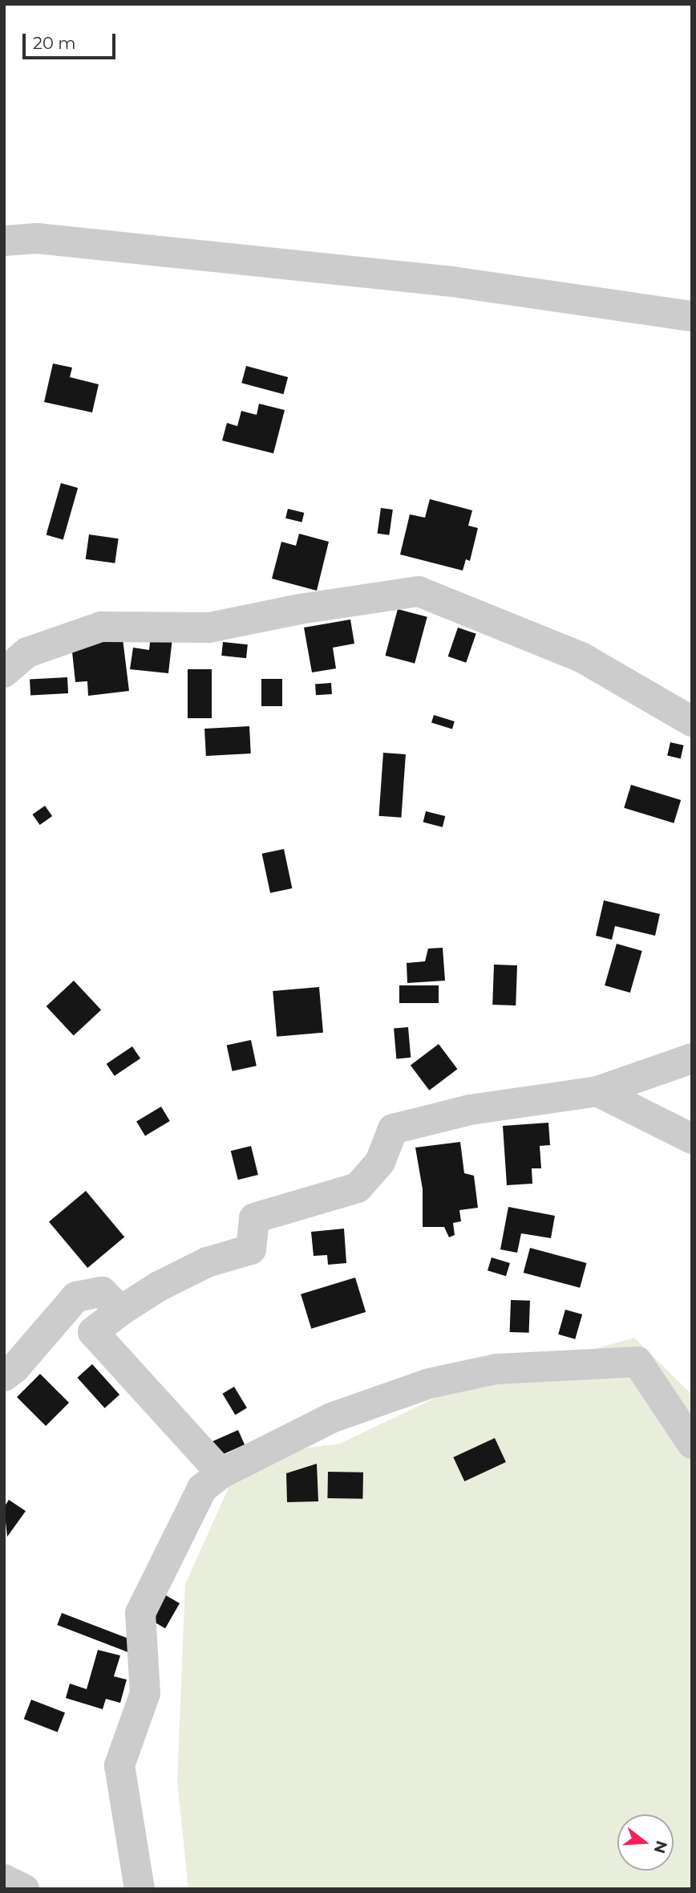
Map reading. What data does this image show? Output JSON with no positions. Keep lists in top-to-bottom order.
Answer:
{
  "scale_bar": "20 m",
  "north": "right"
}
